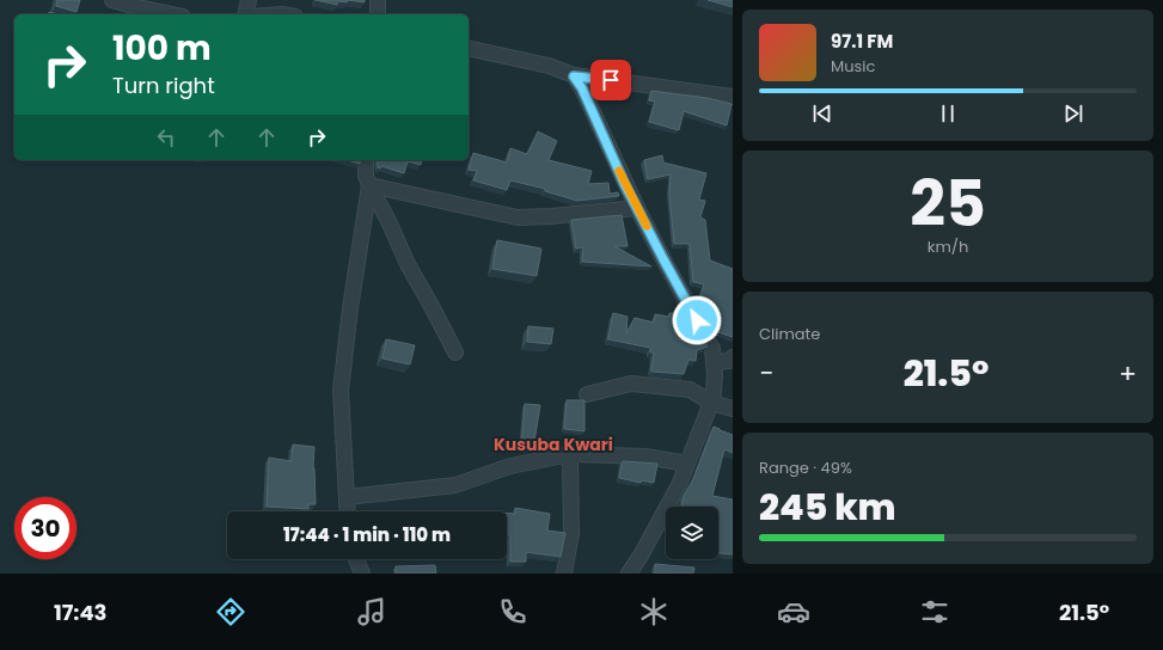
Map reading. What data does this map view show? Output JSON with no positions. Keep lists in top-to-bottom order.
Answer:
{
  "districts": ["Kusuba Kwari"],
  "page": {
    "turn": ["100 m", "Turn right"],
    "song": ["97.1 FM", "Music"],
    "tile": [
      ["25", "km/h"],
      "Climate",
      ["Range · 49%", "245 km"]
    ],
    "heat": ["−", "21.5°", "+"],
    "limit": "30",
    "trip": "17:44 · 1 min · 110 m",
    "tabs": ["17:43", "21.5°"]
  }
}
